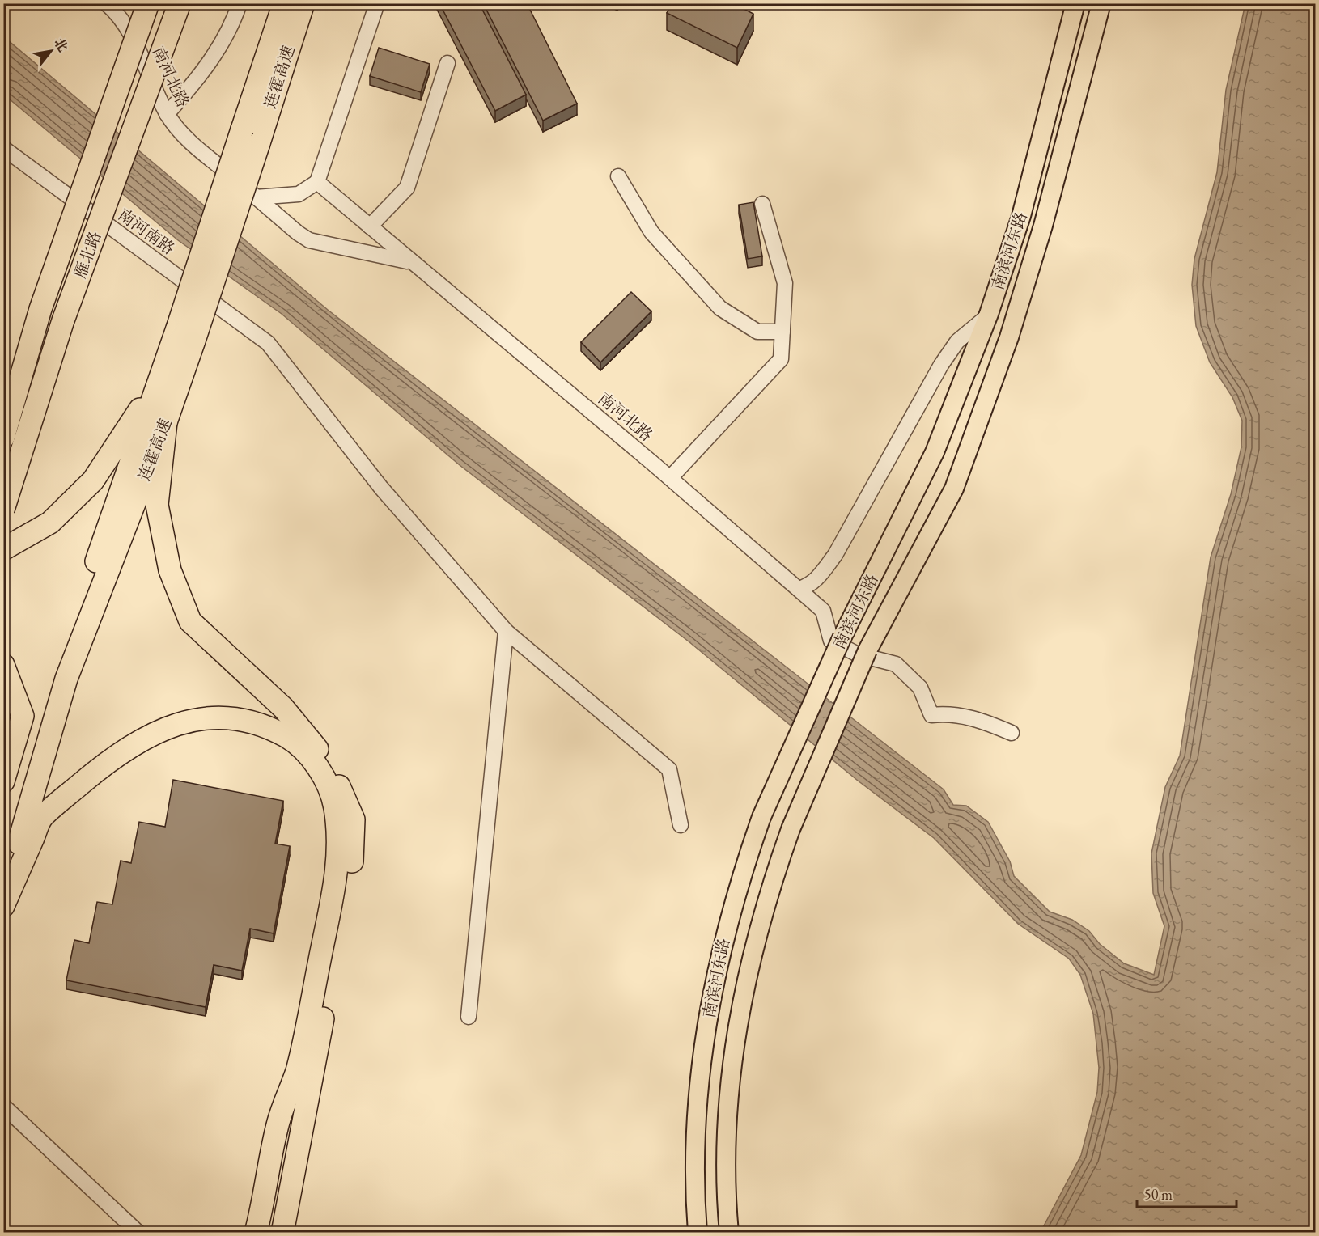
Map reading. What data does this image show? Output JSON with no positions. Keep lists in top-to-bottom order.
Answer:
{
  "streets": {
    "highway": ["连霍高速", "雁北路"],
    "main road": ["南滨河东路"],
    "street": ["南河北路", "南河南路"]
  },
  "scale_bar": "50 m",
  "north": "top right"
}
